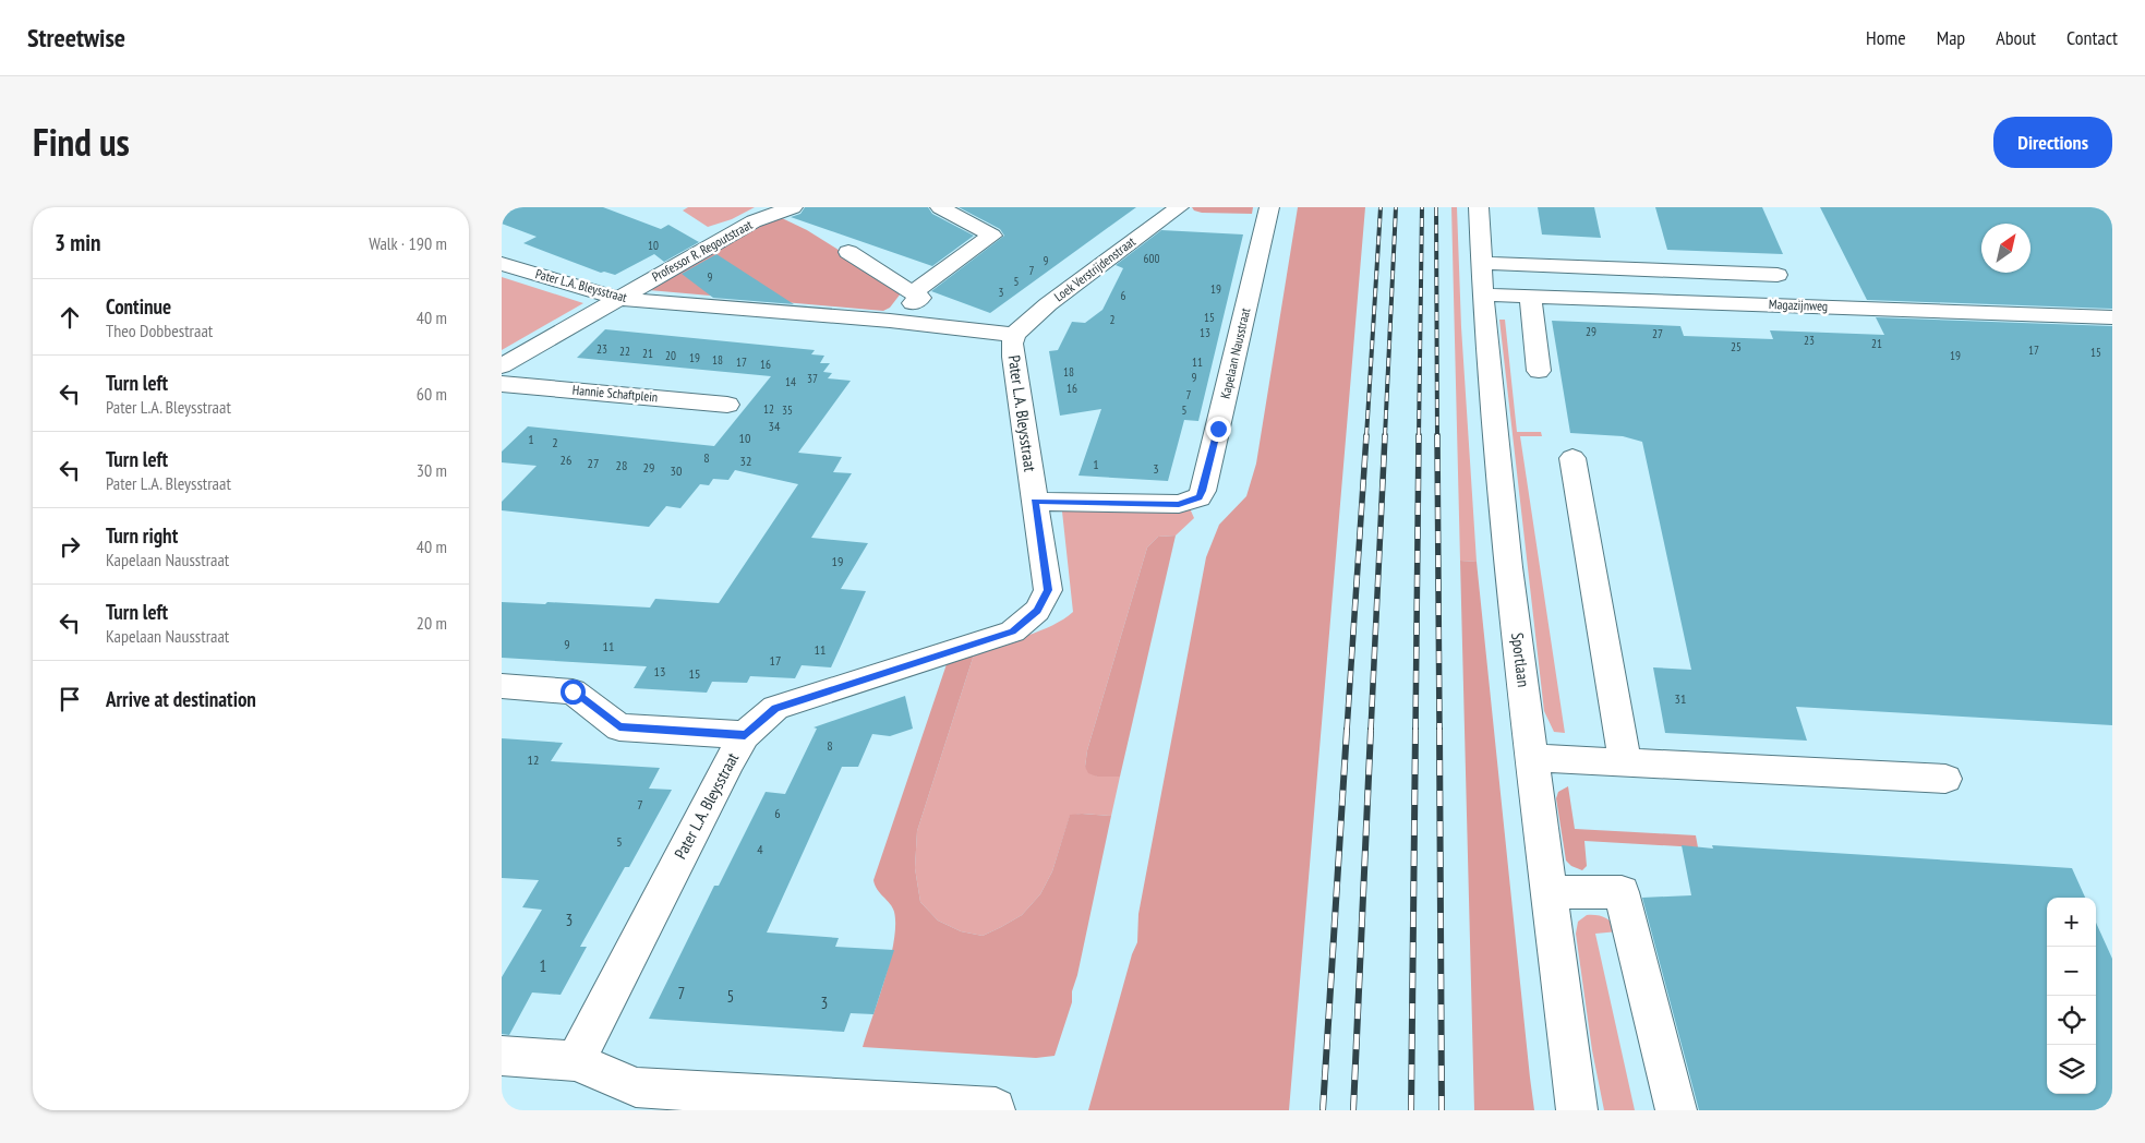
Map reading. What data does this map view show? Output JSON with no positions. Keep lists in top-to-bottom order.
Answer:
{
  "streets": {
    "street": [
      "Professor R. Regoutstraat",
      "Loek Verstrijdenstraat",
      "Pater L.A. Bleysstraat",
      "Magazijnweg",
      "Kapelaan Nausstraat",
      "Hannie Schaftplein",
      "Sportlaan"
    ]
  },
  "crossings": [
    ["Professor R. Regoutstraat", "Pater L.A. Bleysstraat"],
    ["Loek Verstrijdenstraat", "Pater L.A. Bleysstraat"],
    ["Pater L.A. Bleysstraat", "Kapelaan Nausstraat"],
    ["Magazijnweg", "Sportlaan"]
  ],
  "house_numbers": [
    "10",
    "600",
    "9",
    "7",
    "9",
    "5",
    "19",
    "3",
    "6",
    "15",
    "2",
    "29",
    "13",
    "27",
    "23",
    "21",
    "25",
    "23",
    "17",
    "22",
    "15",
    "21",
    "20",
    "19",
    "19",
    "18",
    "17",
    "11",
    "16",
    "18",
    "9",
    "37",
    "14",
    "16",
    "7",
    "12",
    "35",
    "5",
    "34",
    "10",
    "1",
    "2",
    "8",
    "26",
    "32",
    "27",
    "1",
    "28",
    "29",
    "3",
    "30",
    "19",
    "9",
    "11",
    "11",
    "17",
    "13",
    "15",
    "31",
    "8",
    "12",
    "7",
    "6",
    "5",
    "4",
    "3",
    "1",
    "7",
    "5",
    "3"
  ],
  "north": "top right",
  "page": {
    "header": "Streetwise",
    "nav": [
      "Home",
      "Map",
      "About",
      "Contact"
    ],
    "title": "Find us",
    "buttons": "Directions",
    "heading": ["3 min", "Walk · 190 m"],
    "list": [
      ["Continue", "Theo Dobbestraat", "40 m"],
      ["Turn left", "Pater L.A. Bleysstraat", "60 m"],
      ["Turn left", "Pater L.A. Bleysstraat", "30 m"],
      ["Turn right", "Kapelaan Nausstraat", "40 m"],
      ["Turn left", "Kapelaan Nausstraat", "20 m"],
      "Arrive at destination"
    ],
    "map_buttons": ["+", "−"]
  }
}
